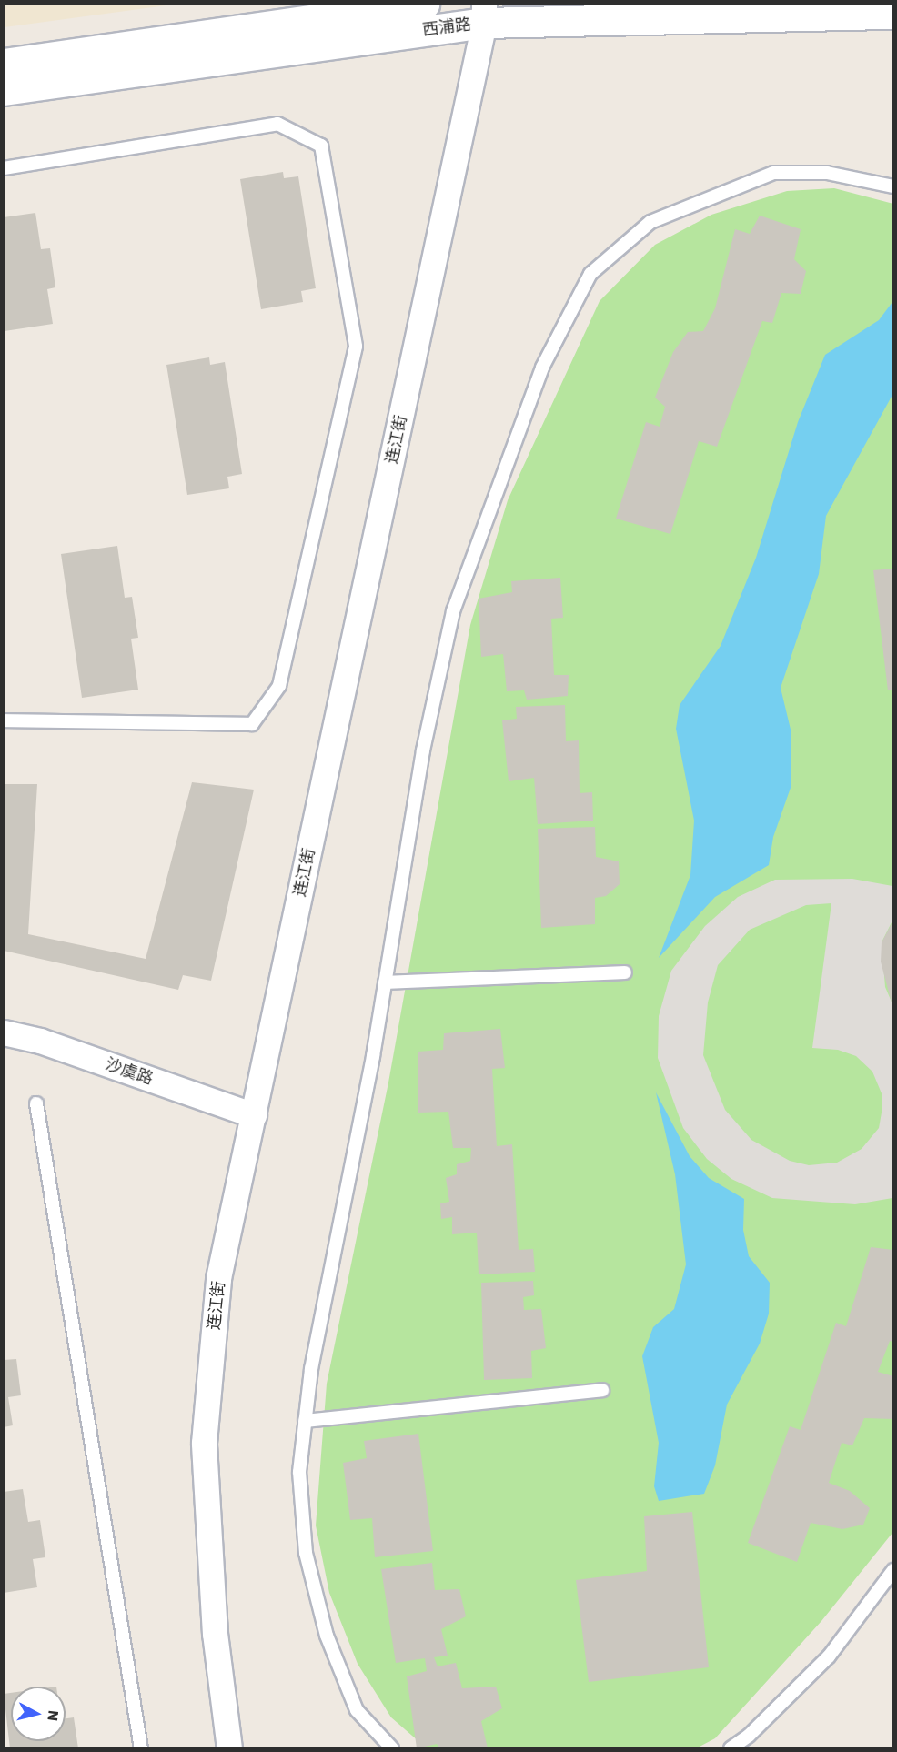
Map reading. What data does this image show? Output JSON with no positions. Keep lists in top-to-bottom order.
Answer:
{
  "streets": {
    "street": ["西浦路", "连江街", "沙虞路"]
  },
  "crossings": [
    ["西浦路", "连江街"],
    ["连江街", "沙虞路"]
  ],
  "north": "right"
}
